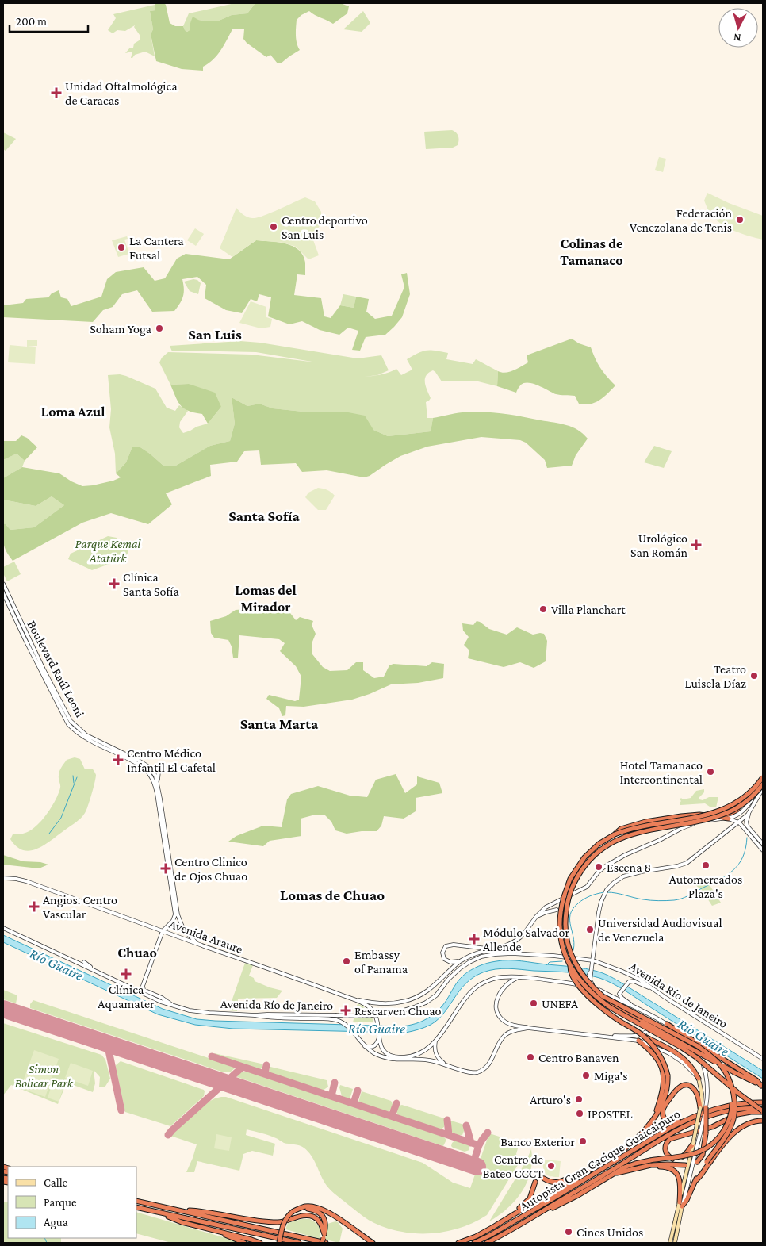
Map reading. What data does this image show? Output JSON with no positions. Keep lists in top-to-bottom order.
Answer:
{
  "streets": {
    "highway": ["Autopista Gran Cacique Guaicaipuro"],
    "street": ["Boulevard Raúl Leoni", "Avenida Araure", "Avenida Río de Janeiro"]
  },
  "crossings": [
    ["Boulevard Raúl Leoni", "Avenida Araure"],
    ["Boulevard Raúl Leoni", "Avenida Río de Janeiro"],
    ["Avenida Araure", "Avenida Río de Janeiro"]
  ],
  "districts": [
    "Colinas de Tamanaco",
    "San Luis",
    "Loma Azul",
    "Santa Sofía",
    "Lomas del Mirador",
    "Santa Marta",
    "Lomas de Chuao",
    "Chuao"
  ],
  "water": ["Río Guaire"],
  "parks": ["Parque Kemal Atatürk", "Simon Bolicar Park"],
  "places": {
    "health": [
      "Unidad Oftalmológica de Caracas",
      "Urológico San Román",
      "Clínica Santa Sofía",
      "Centro Médico Infantil El Cafetal",
      "Centro Clinico de Ojos Chuao",
      "Angios. Centro Vascular",
      "Módulo Salvador Allende",
      "Clínica Aquamater",
      "Rescarven Chuao"
    ],
    "other": [
      "Federación Venezolana de Tenis",
      "Centro deportivo San Luis",
      "La Cantera Futsal",
      "Soham Yoga",
      "Villa Planchart",
      "Teatro Luisela Díaz",
      "Hotel Tamanaco Intercontinental",
      "Automercados Plaza's",
      "Escena 8",
      "Universidad Audiovisual de Venezuela",
      "Embassy of Panama",
      "UNEFA",
      "Centro Banaven",
      "Miga's",
      "Arturo's",
      "IPOSTEL",
      "Banco Exterior",
      "Centro de Bateo CCCT",
      "Cines Unidos"
    ]
  },
  "legend": ["Calle", "Parque", "Agua"],
  "scale_bar": "200 m",
  "north": "bottom"
}
